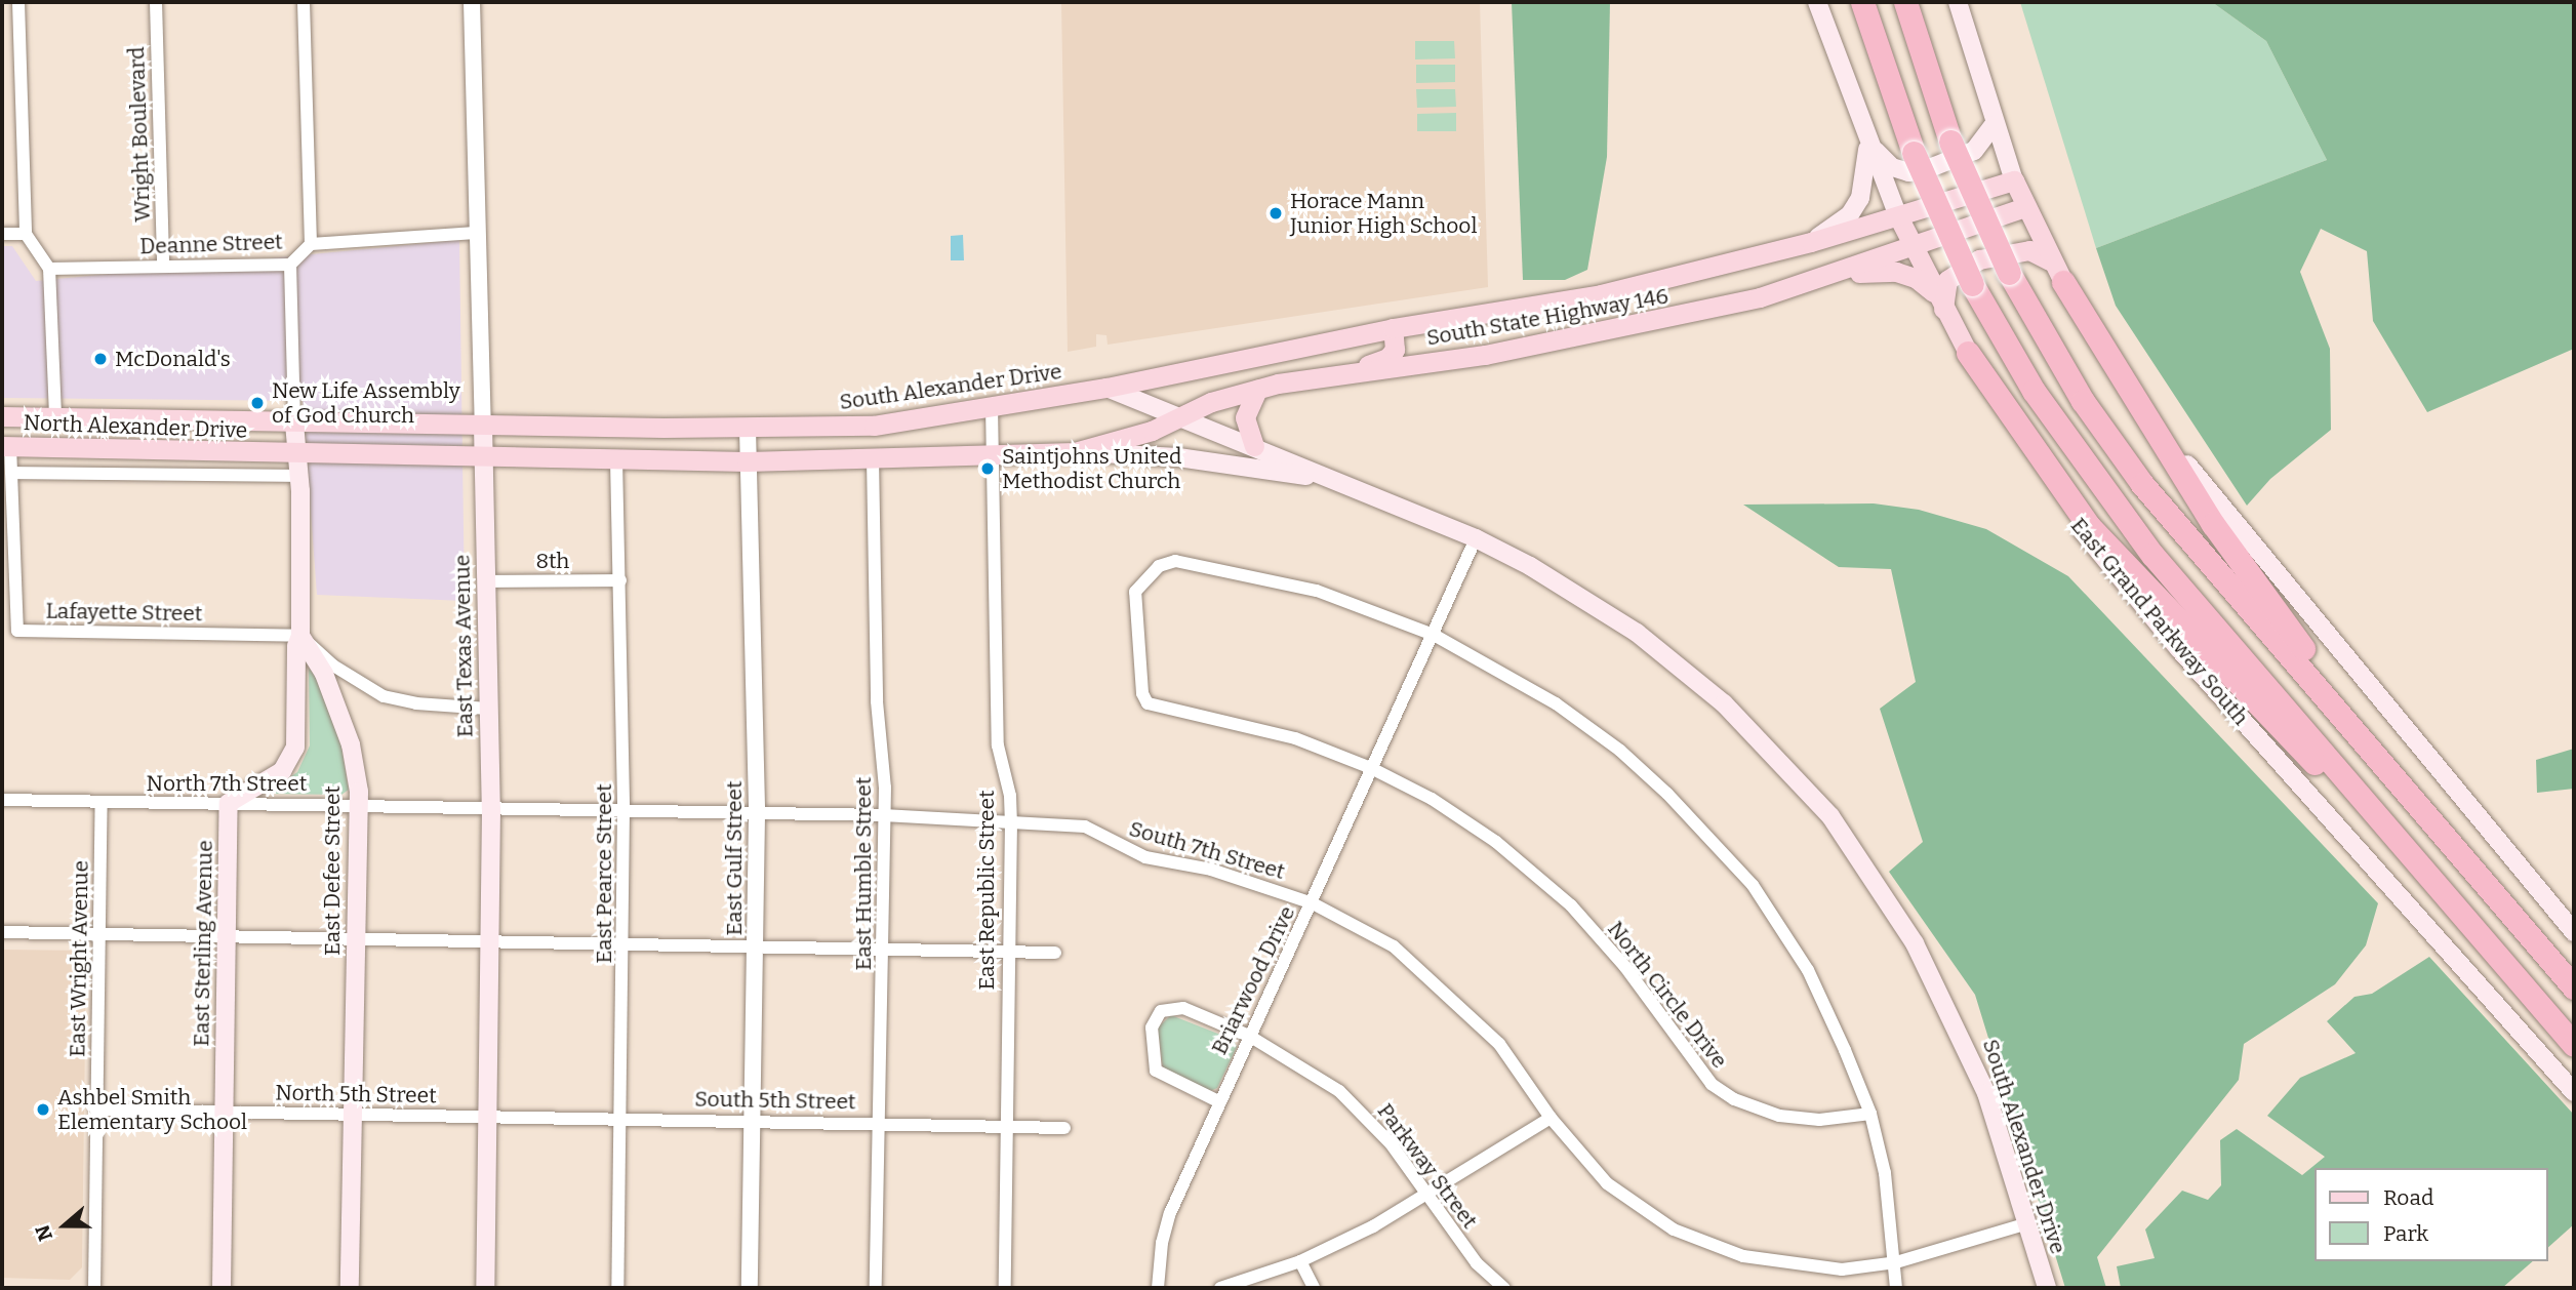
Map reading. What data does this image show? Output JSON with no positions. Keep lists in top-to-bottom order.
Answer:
{
  "streets": {
    "highway": ["East Grand Parkway South"],
    "main road": [
      "South State Highway 146",
      "South Alexander Drive",
      "North Alexander Drive",
      "East Texas Avenue",
      "East Defee Street",
      "East Sterling Avenue"
    ],
    "street": [
      "Wright Boulevard",
      "Deanne Street",
      "8th",
      "Lafayette Street",
      "North 7th Street",
      "South 7th Street",
      "East Gulf Street",
      "East Pearce Street",
      "East Humble Street",
      "East Republic Street",
      "East Wright Avenue",
      "Briarwood Drive",
      "North Circle Drive",
      "North 5th Street",
      "South 5th Street",
      "Parkway Street"
    ]
  },
  "crossings": [
    ["Wright Boulevard", "Deanne Street"],
    ["Deanne Street", "East Texas Avenue"],
    ["South State Highway 146", "South Alexander Drive"],
    ["South State Highway 146", "East Grand Parkway South"],
    ["South Alexander Drive", "North Alexander Drive"],
    ["South Alexander Drive", "East Texas Avenue"],
    ["South Alexander Drive", "South 7th Street"],
    ["South Alexander Drive", "East Gulf Street"],
    ["South Alexander Drive", "East Pearce Street"],
    ["South Alexander Drive", "East Humble Street"],
    ["South Alexander Drive", "East Republic Street"],
    ["South Alexander Drive", "Briarwood Drive"],
    ["North Alexander Drive", "East Texas Avenue"],
    ["8th", "East Texas Avenue"],
    ["8th", "East Pearce Street"],
    ["Lafayette Street", "East Defee Street"],
    ["East Texas Avenue", "North 7th Street"],
    ["East Texas Avenue", "North 5th Street"],
    ["East Texas Avenue", "South 5th Street"],
    ["North 7th Street", "South 7th Street"],
    ["North 7th Street", "East Defee Street"],
    ["North 7th Street", "East Pearce Street"],
    ["North 7th Street", "East Sterling Avenue"],
    ["North 7th Street", "East Wright Avenue"],
    ["South 7th Street", "East Gulf Street"],
    ["South 7th Street", "East Pearce Street"],
    ["South 7th Street", "East Humble Street"],
    ["South 7th Street", "East Republic Street"],
    ["South 7th Street", "Briarwood Drive"],
    ["East Gulf Street", "South 5th Street"],
    ["East Defee Street", "North 5th Street"],
    ["East Pearce Street", "South 5th Street"],
    ["East Humble Street", "South 5th Street"],
    ["East Republic Street", "South 5th Street"],
    ["East Sterling Avenue", "North 5th Street"],
    ["East Wright Avenue", "North 5th Street"],
    ["Briarwood Drive", "North Circle Drive"],
    ["Briarwood Drive", "Parkway Street"],
    ["North 5th Street", "South 5th Street"]
  ],
  "places": [
    "Horace Mann Junior High School",
    "McDonald's",
    "New Life Assembly of God Church",
    "Saintjohns United Methodist Church",
    "Ashbel Smith Elementary School"
  ],
  "legend": ["Road", "Park"],
  "north": "left"
}
